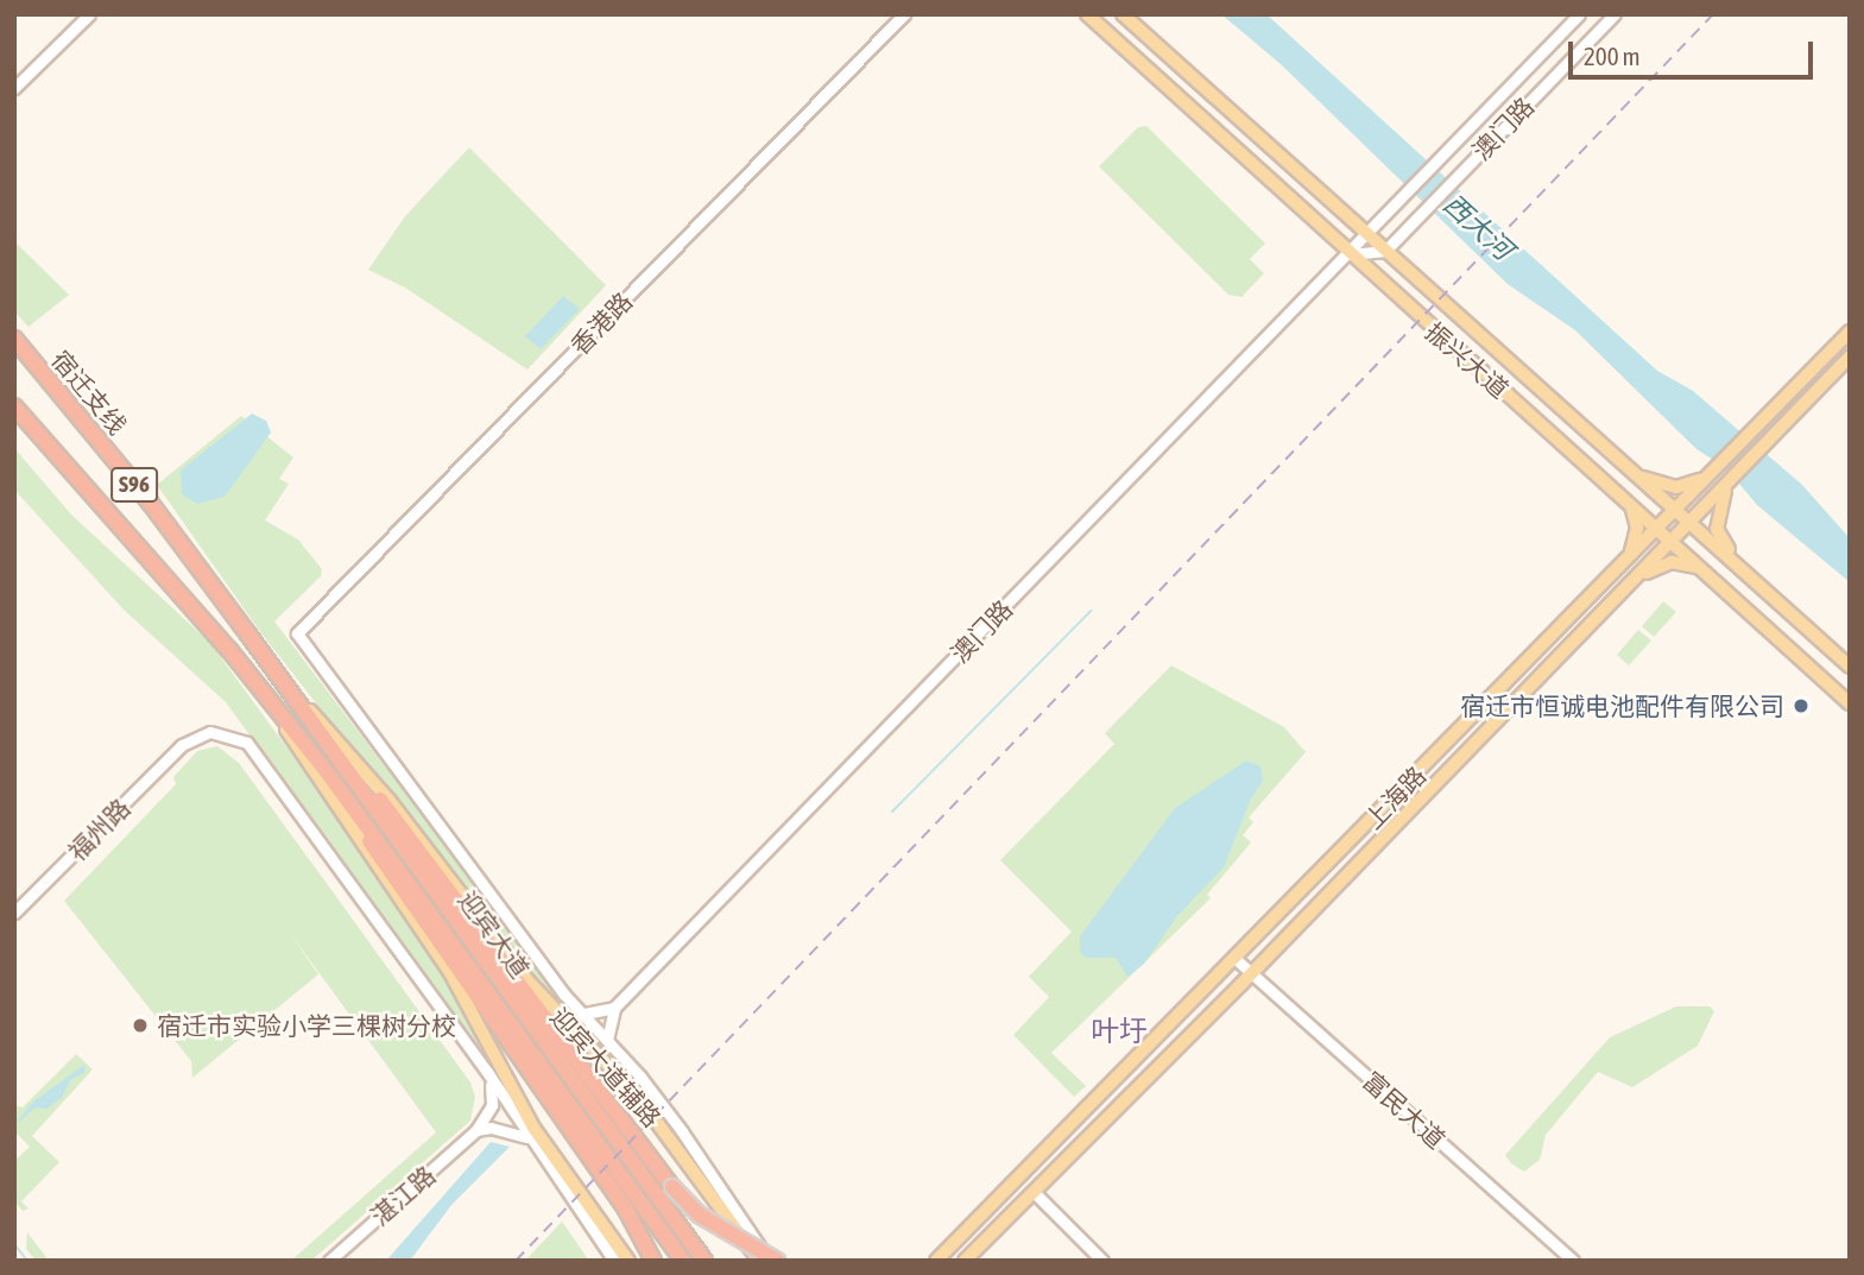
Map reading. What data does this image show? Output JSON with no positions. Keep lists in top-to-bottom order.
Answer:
{
  "streets": {
    "highway": ["宿迁支线", "S96", "迎宾大道"],
    "main road": ["振兴大道", "上海路", "迎宾大道辅路"],
    "street": [
      "澳门路",
      "香港路",
      "福州路",
      "富民大道",
      "湛江路"
    ]
  },
  "crossings": [
    ["澳门路", "振兴大道"],
    ["振兴大道", "上海路"],
    ["宿迁支线", "迎宾大道"],
    ["上海路", "富民大道"],
    ["迎宾大道", "迎宾大道辅路"]
  ],
  "districts": ["叶圩"],
  "water": ["西大河"],
  "places": ["宿迁市恒诚电池配件有限公司", "宿迁市实验小学三棵树分校"],
  "scale_bar": "200 m"
}
